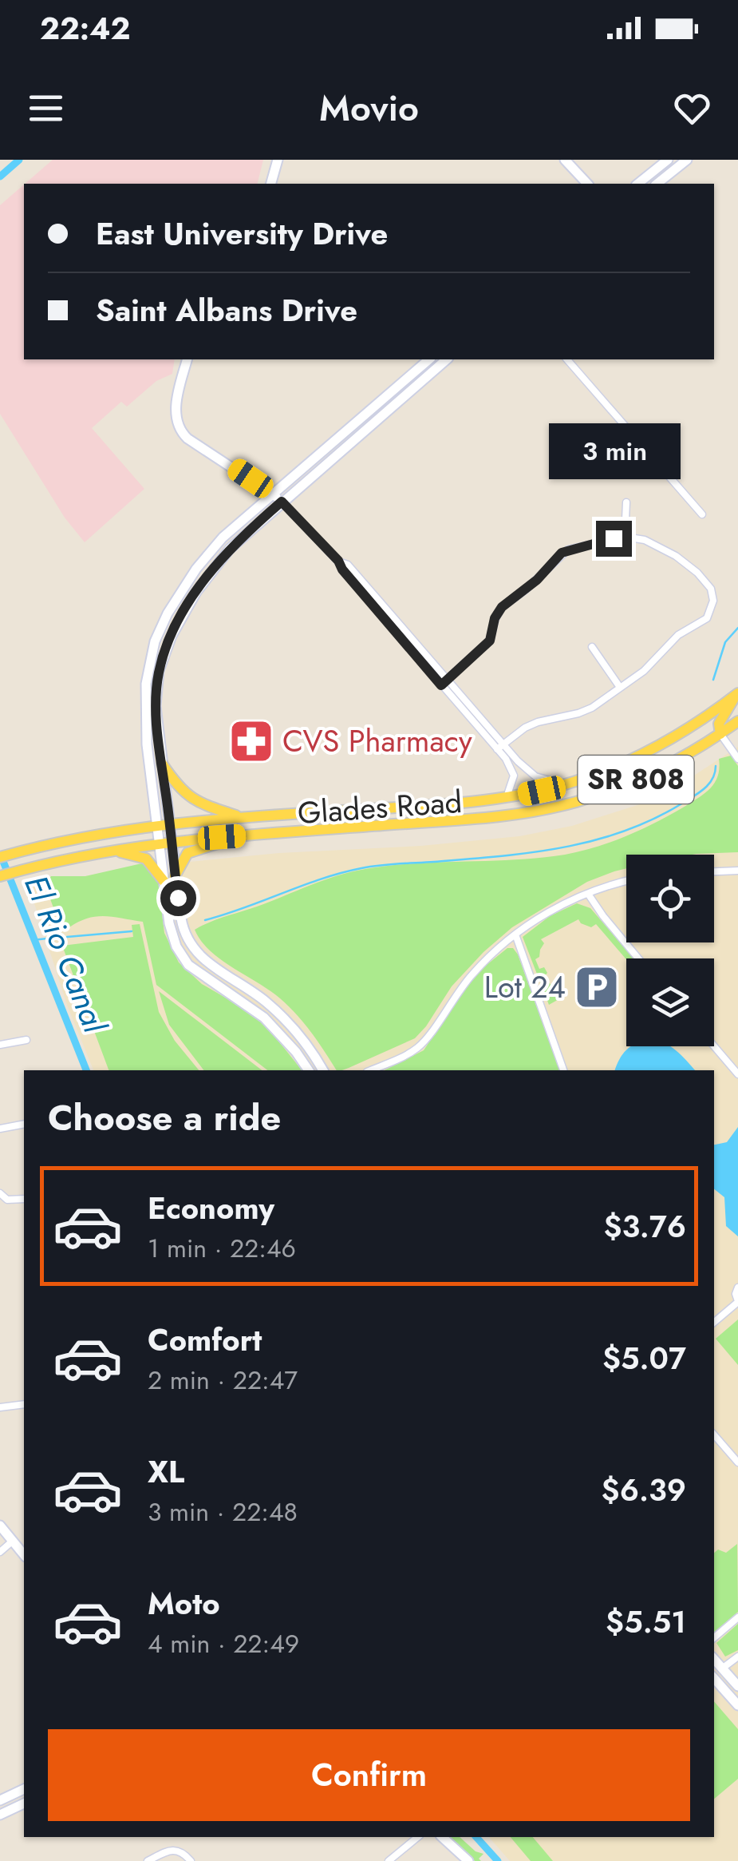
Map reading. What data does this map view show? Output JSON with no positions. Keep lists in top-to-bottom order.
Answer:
{
  "streets": {
    "main road": ["SR 808", "Glades Road"]
  },
  "water": ["El Rio Canal"],
  "places": {
    "pharmacy": ["CVS Pharmacy"],
    "parking": ["Lot 24"]
  },
  "page": {
    "status": "22:42",
    "header": "Movio",
    "banner": ["East University Drive", "Saint Albans Drive"],
    "bubble": "3 min",
    "heading": "Choose a ride",
    "list": [
      {
        "name": "Economy",
        "note": "1 min · 22:46",
        "value": "$3.76"
      },
      {
        "name": "Comfort",
        "note": "2 min · 22:47",
        "value": "$5.07"
      },
      {
        "name": "XL",
        "note": "3 min · 22:48",
        "value": "$6.39"
      },
      {
        "name": "Moto",
        "note": "4 min · 22:49",
        "value": "$5.51"
      }
    ],
    "buttons": "Confirm"
  }
}
